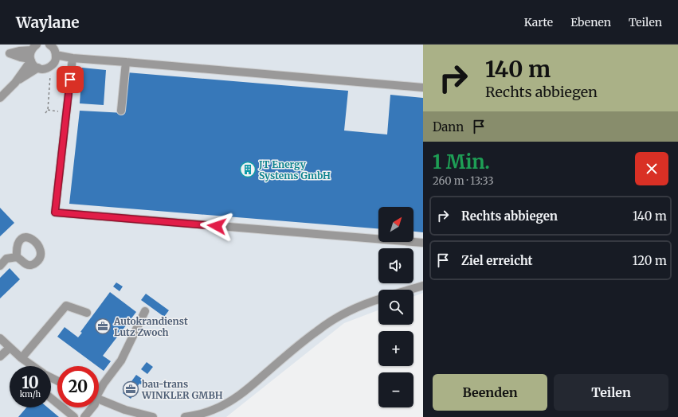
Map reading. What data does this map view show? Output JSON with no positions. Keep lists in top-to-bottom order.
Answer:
{
  "places": {
    "building": ["JT Energy Systems GmbH"],
    "office": ["Autokrandienst Lutz Zwoch", "bau-trans WINKLER GMBH"]
  },
  "north": "top right",
  "page": {
    "header": "Waylane",
    "nav": ["Karte", "Ebenen", "Teilen"],
    "turn": ["140 m", "Rechts abbiegen"],
    "then": "Dann",
    "heading": ["1 Min.", "260 m · 13:33"],
    "list": [
      {
        "name": "Rechts abbiegen",
        "value": "140 m"
      },
      {
        "name": "Ziel erreicht",
        "value": "120 m"
      }
    ],
    "map_buttons": ["+", "−"],
    "speed": "10 km/h",
    "limit": "20",
    "buttons": ["Beenden", "Teilen"]
  }
}
